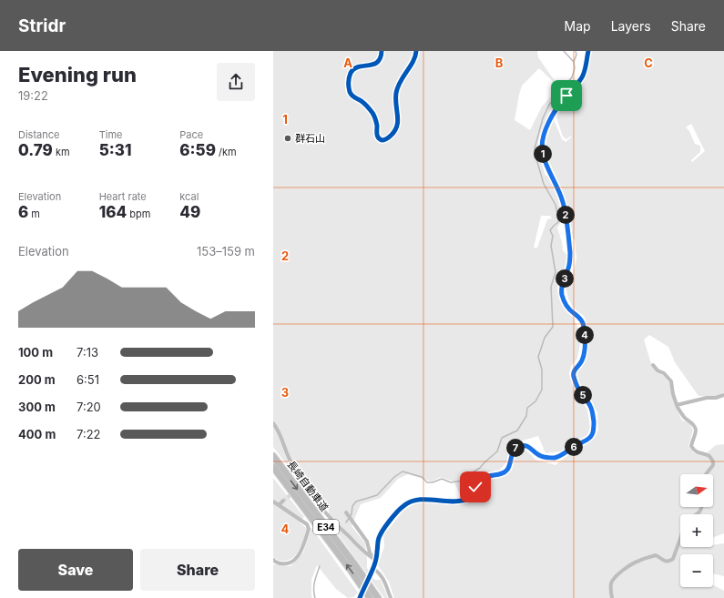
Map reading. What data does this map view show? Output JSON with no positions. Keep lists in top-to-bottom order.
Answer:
{
  "streets": {
    "highway": ["長崎自動車道", "E34"]
  },
  "places": ["群石山"],
  "north": "right",
  "page": {
    "header": "Stridr",
    "nav": ["Map", "Layers", "Share"],
    "heading": ["Evening run", "19:22"],
    "stats": [
      ["Distance", "0.79 km"],
      ["Time", "5:31"],
      ["Pace", "6:59 /km"],
      ["Elevation", "6 m"],
      ["Heart rate", "164 bpm"],
      ["kcal", "49"]
    ],
    "pins": [
      "1",
      "2",
      "3",
      "4",
      "5",
      "6",
      "7"
    ],
    "chart": ["Elevation", "153–159 m"],
    "list": [
      {
        "name": "100 m",
        "note": "7:13"
      },
      {
        "name": "200 m",
        "note": "6:51"
      },
      {
        "name": "300 m",
        "note": "7:20"
      },
      {
        "name": "400 m",
        "note": "7:22"
      }
    ],
    "map_buttons": ["+", "−"],
    "buttons": ["Save", "Share"]
  },
  "grid": {
    "columns": ["A", "B", "C"],
    "rows": [
      "1",
      "2",
      "3",
      "4"
    ]
  }
}
